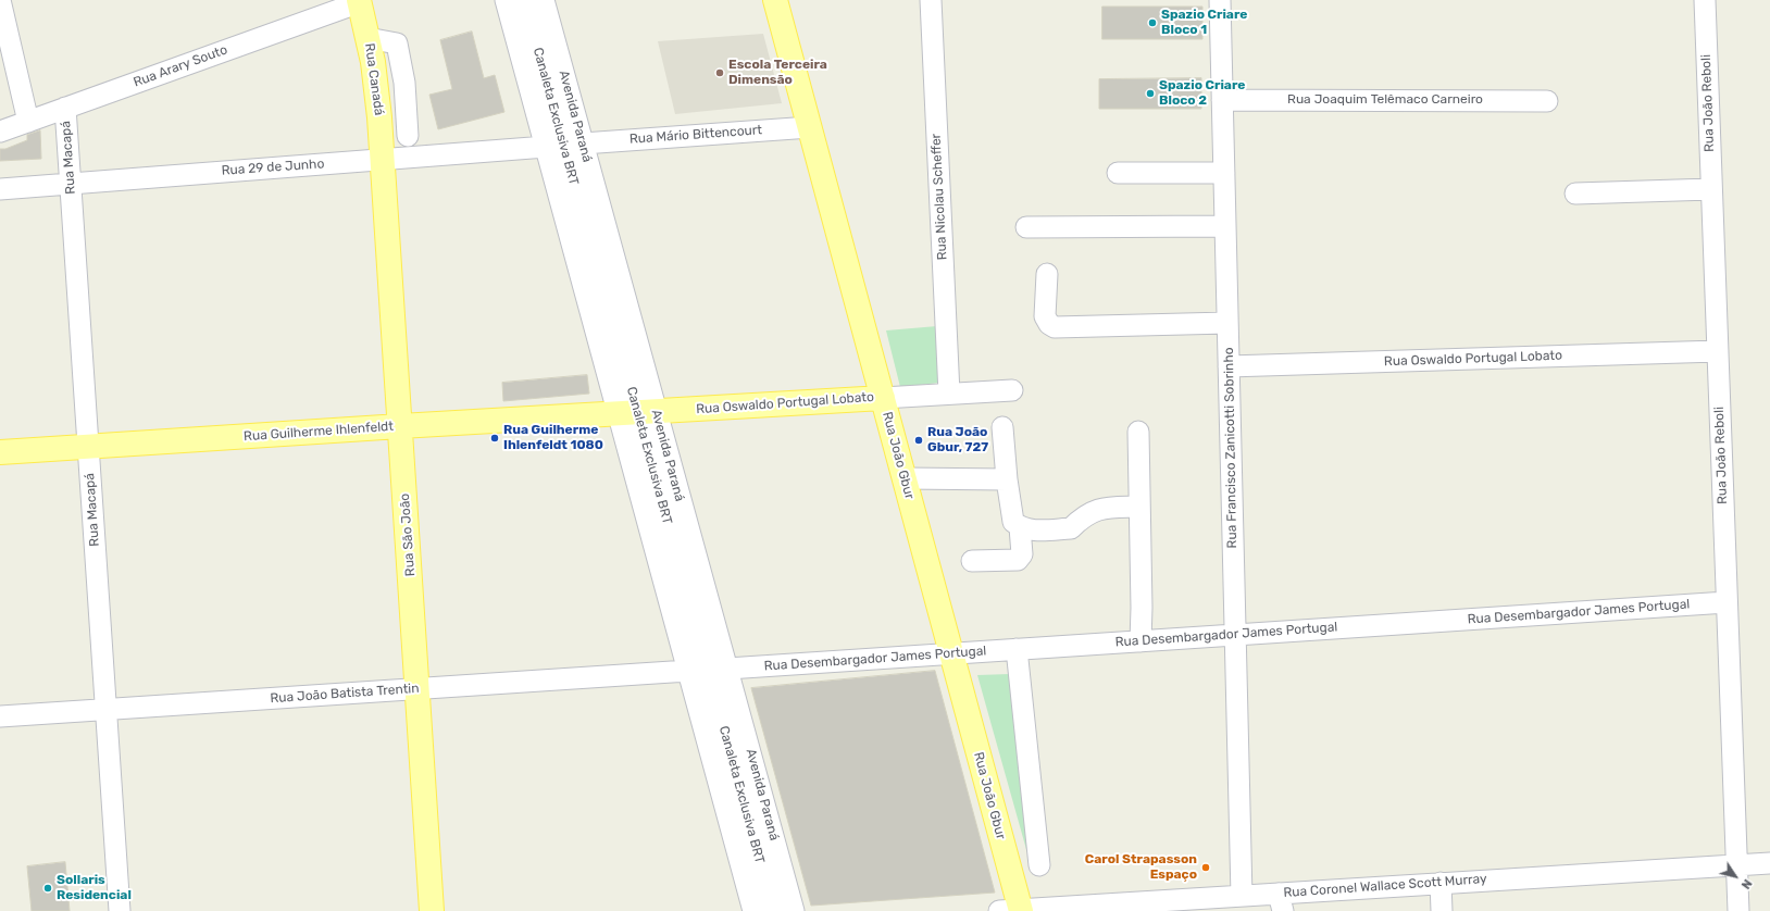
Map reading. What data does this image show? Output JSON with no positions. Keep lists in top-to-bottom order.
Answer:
{
  "streets": {
    "main road": [
      "Rua Canadá",
      "Rua Oswaldo Portugal Lobato",
      "Rua Guilherme Ihlenfeldt",
      "Rua João Gbur",
      "Rua São João"
    ],
    "street": [
      "Rua Arary Souto",
      "Rua Joaquim Telêmaco Carneiro",
      "Rua João Reboli",
      "Canaleta Exclusiva BRT",
      "Avenida Paraná",
      "Rua Mário Bittencourt",
      "Rua Macapá",
      "Rua 29 de Junho",
      "Rua Nicolau Scheffer",
      "Rua Francisco Zanicotti Sobrinho",
      "Rua Desembargador James Portugal",
      "Rua João Batista Trentin",
      "Rua Coronel Wallace Scott Murray"
    ]
  },
  "crossings": [
    ["Rua Arary Souto", "Rua Canadá"],
    ["Rua Arary Souto", "Rua Macapá"],
    ["Rua Canadá", "Rua 29 de Junho"],
    ["Rua Canadá", "Rua São João"],
    ["Rua Joaquim Telêmaco Carneiro", "Rua Francisco Zanicotti Sobrinho"],
    ["Rua João Reboli", "Rua Oswaldo Portugal Lobato"],
    ["Rua João Reboli", "Rua Desembargador James Portugal"],
    ["Rua João Reboli", "Rua Coronel Wallace Scott Murray"],
    ["Canaleta Exclusiva BRT", "Avenida Paraná"],
    ["Canaleta Exclusiva BRT", "Rua Oswaldo Portugal Lobato"],
    ["Canaleta Exclusiva BRT", "Rua Guilherme Ihlenfeldt"],
    ["Avenida Paraná", "Rua Mário Bittencourt"],
    ["Avenida Paraná", "Rua 29 de Junho"],
    ["Avenida Paraná", "Rua Oswaldo Portugal Lobato"],
    ["Avenida Paraná", "Rua Guilherme Ihlenfeldt"],
    ["Avenida Paraná", "Rua Desembargador James Portugal"],
    ["Avenida Paraná", "Rua João Batista Trentin"],
    ["Rua Mário Bittencourt", "Rua João Gbur"],
    ["Rua Macapá", "Rua 29 de Junho"],
    ["Rua Macapá", "Rua Guilherme Ihlenfeldt"],
    ["Rua Macapá", "Rua João Batista Trentin"],
    ["Rua 29 de Junho", "Rua São João"],
    ["Rua Nicolau Scheffer", "Rua Oswaldo Portugal Lobato"],
    ["Rua Oswaldo Portugal Lobato", "Rua Guilherme Ihlenfeldt"],
    ["Rua Oswaldo Portugal Lobato", "Rua Francisco Zanicotti Sobrinho"],
    ["Rua Oswaldo Portugal Lobato", "Rua João Gbur"],
    ["Rua Guilherme Ihlenfeldt", "Rua São João"],
    ["Rua Francisco Zanicotti Sobrinho", "Rua Desembargador James Portugal"],
    ["Rua Francisco Zanicotti Sobrinho", "Rua Coronel Wallace Scott Murray"],
    ["Rua João Gbur", "Rua Desembargador James Portugal"],
    ["Rua João Gbur", "Rua Coronel Wallace Scott Murray"],
    ["Rua São João", "Rua João Batista Trentin"]
  ],
  "places": [
    "Spazio Criare Bloco 1",
    "Escola Terceira Dimensão",
    "Spazio Criare Bloco 2",
    "Rua Guilherme Ihlenfeldt 1080",
    "Rua João Gbur, 727",
    "Carol Strapasson Espaço",
    "Sollaris Residencial"
  ],
  "north": "bottom right"
}
